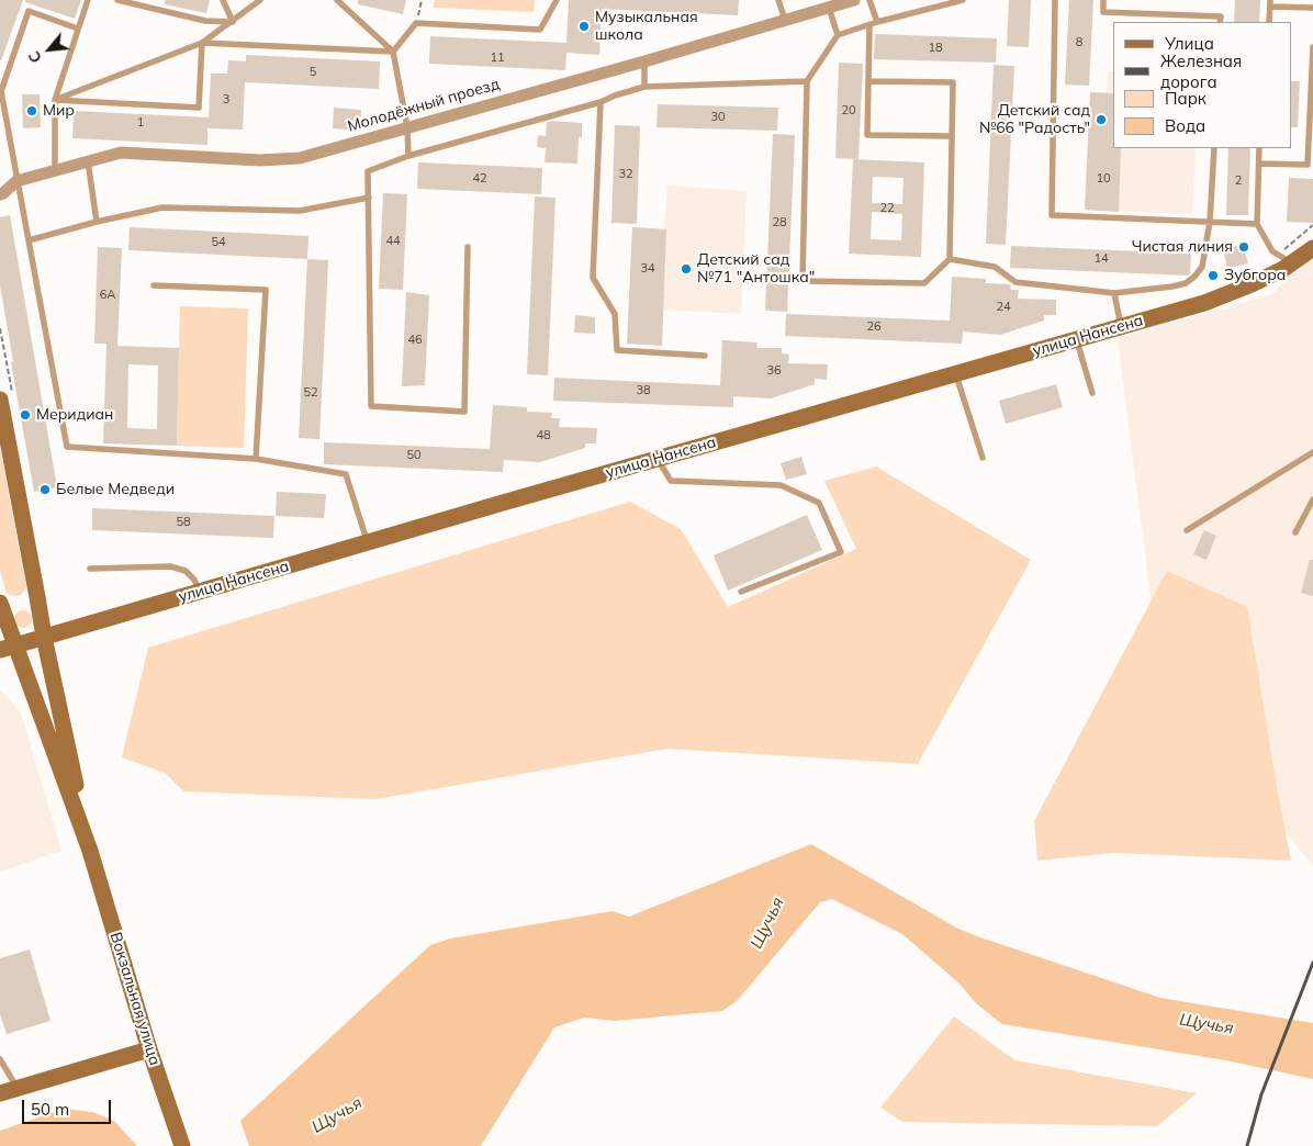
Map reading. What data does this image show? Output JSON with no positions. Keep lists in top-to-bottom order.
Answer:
{
  "streets": {
    "street": ["Молодёжный проезд", "улица Нансена", "Вокзальная улица"]
  },
  "crossings": [
    ["улица Нансена", "Вокзальная улица"]
  ],
  "water": ["Щучья"],
  "places": [
    "Музыкальная школа",
    "Мир",
    "Детский сад №66 \"Радость\"",
    "Чистая линия",
    "Детский сад №71 \"Антошка\"",
    "Зубгора",
    "Меридиан",
    "Белые Медведи"
  ],
  "house_numbers": [
    "8",
    "18",
    "11",
    "5",
    "3",
    "20",
    "30",
    "1",
    "32",
    "42",
    "10",
    "2",
    "22",
    "28",
    "44",
    "54",
    "14",
    "34",
    "6А",
    "24",
    "26",
    "46",
    "36",
    "38",
    "52",
    "48",
    "50",
    "58"
  ],
  "legend": [
    "Улица",
    "Железная дорога",
    "Парк",
    "Вода"
  ],
  "scale_bar": "50 m",
  "north": "bottom left"
}
